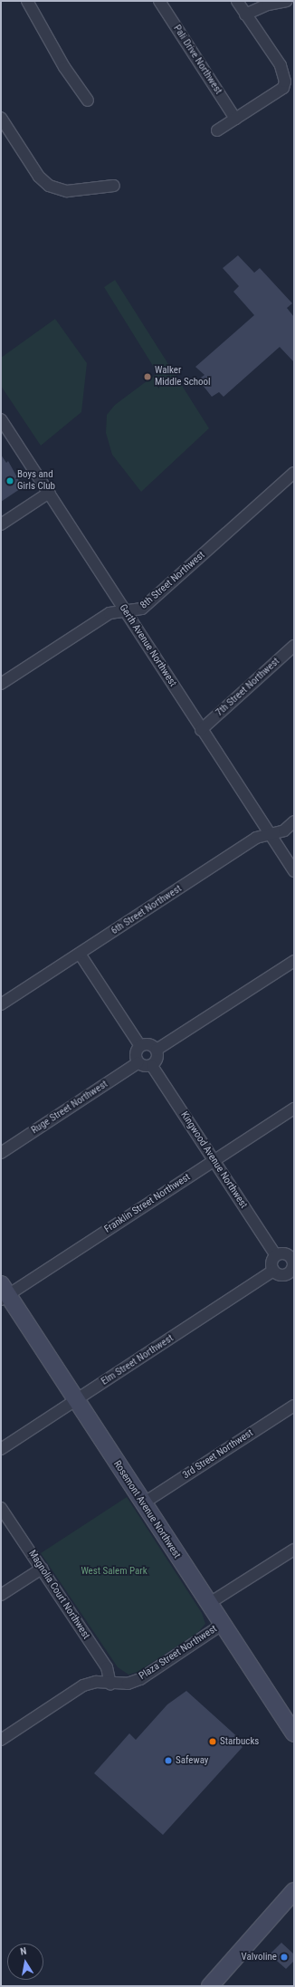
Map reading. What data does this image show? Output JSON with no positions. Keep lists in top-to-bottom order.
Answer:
{
  "streets": {
    "street": [
      "Pali Drive Northwest",
      "8th Street Northwest",
      "Gerth Avenue Northwest",
      "7th Street Northwest",
      "6th Street Northwest",
      "Ruge Street Northwest",
      "Kingwood Avenue Northwest",
      "Franklin Street Northwest",
      "Elm Street Northwest",
      "3rd Street Northwest",
      "Rosemont Avenue Northwest",
      "Magnolia Court Northwest",
      "Plaza Street Northwest"
    ]
  },
  "crossings": [
    ["8th Street Northwest", "Gerth Avenue Northwest"],
    ["Gerth Avenue Northwest", "7th Street Northwest"],
    ["Gerth Avenue Northwest", "6th Street Northwest"],
    ["Ruge Street Northwest", "Kingwood Avenue Northwest"],
    ["Kingwood Avenue Northwest", "Franklin Street Northwest"],
    ["Kingwood Avenue Northwest", "Elm Street Northwest"],
    ["Franklin Street Northwest", "Rosemont Avenue Northwest"],
    ["Elm Street Northwest", "Rosemont Avenue Northwest"],
    ["3rd Street Northwest", "Rosemont Avenue Northwest"],
    ["Rosemont Avenue Northwest", "Plaza Street Northwest"],
    ["Magnolia Court Northwest", "Plaza Street Northwest"]
  ],
  "parks": ["West Salem Park"],
  "places": [
    "Walker Middle School",
    "Boys and Girls Club",
    "Starbucks",
    "Safeway",
    "Valvoline"
  ],
  "north": "top"
}
